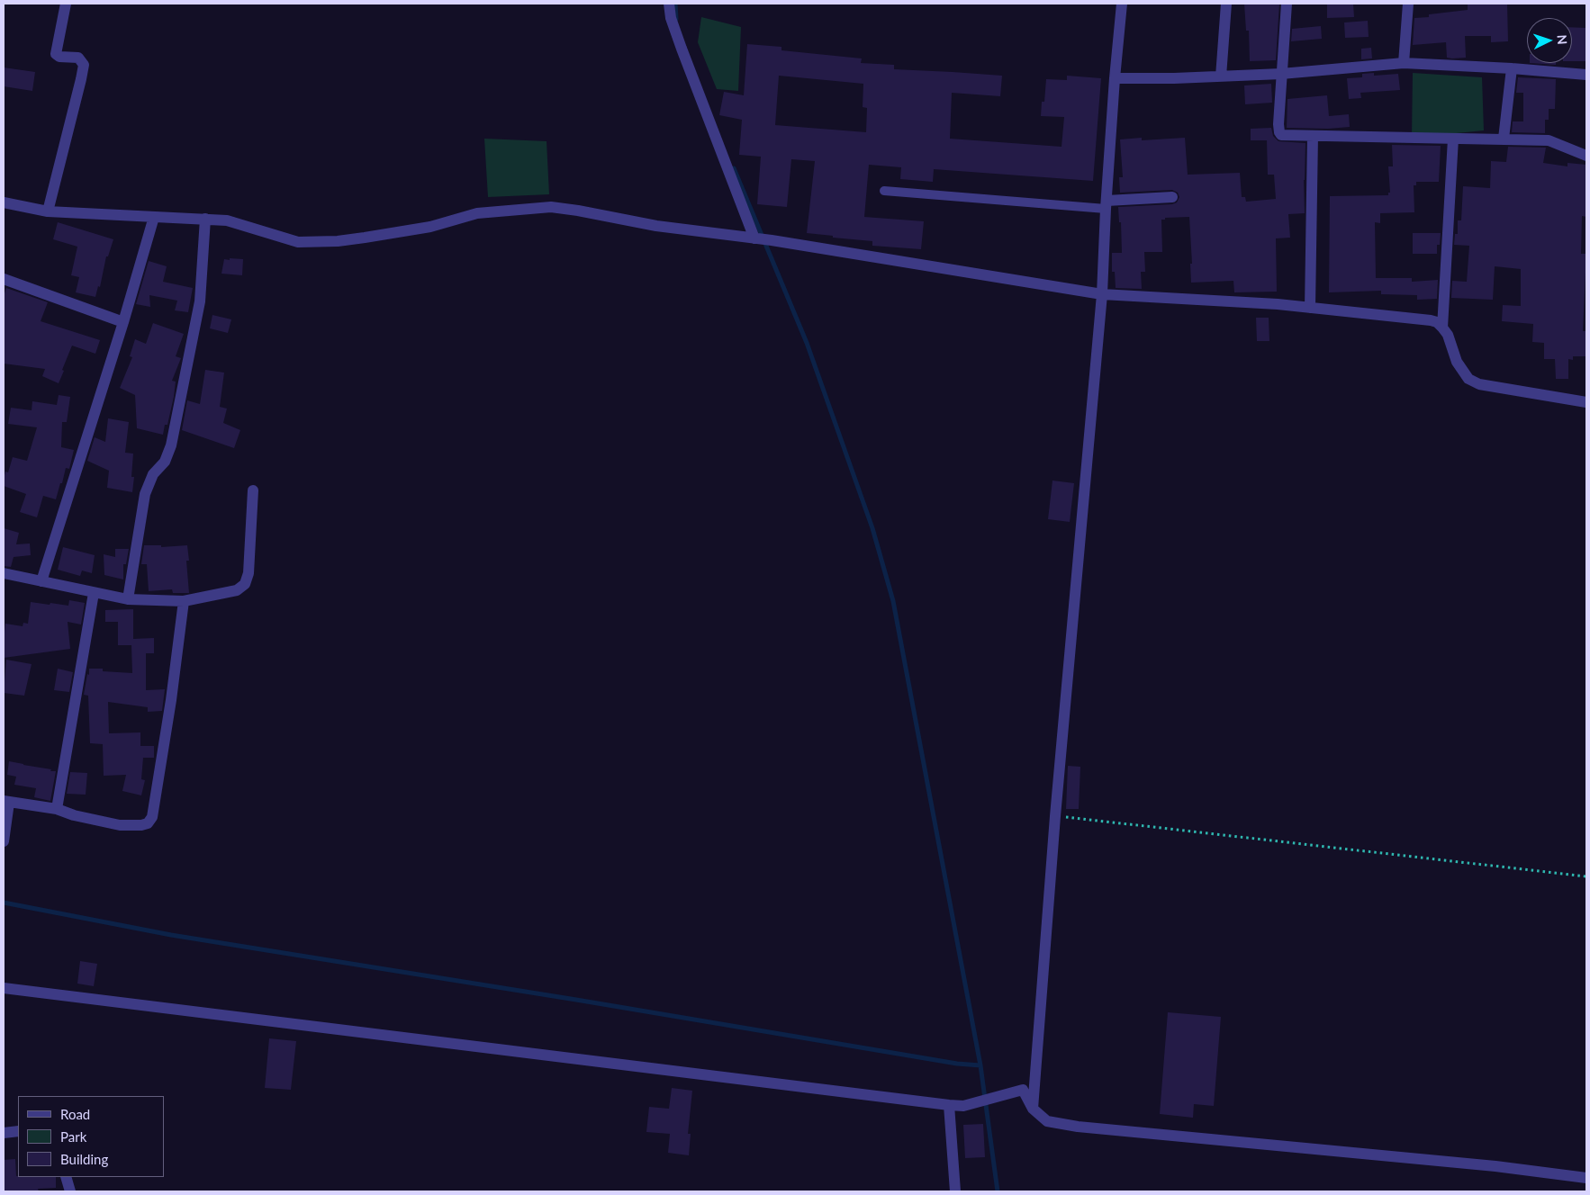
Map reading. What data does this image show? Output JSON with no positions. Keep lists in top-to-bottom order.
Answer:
{
  "legend": ["Road", "Park", "Building"],
  "north": "right"
}
